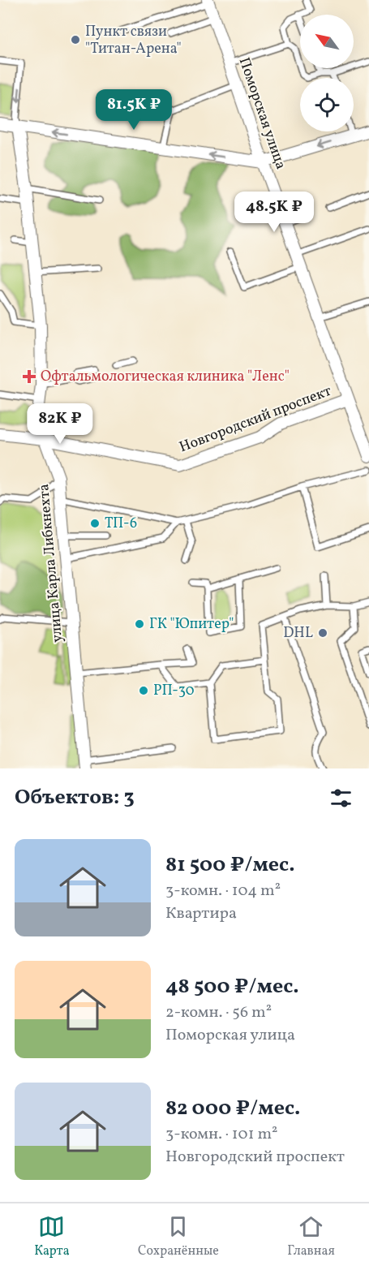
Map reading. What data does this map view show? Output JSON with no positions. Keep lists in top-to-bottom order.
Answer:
{
  "streets": {
    "street": ["Поморская улица", "Новгородский проспект", "улица Карла Либкнехта"]
  },
  "crossings": [
    ["Поморская улица", "Новгородский проспект"],
    ["Новгородский проспект", "улица Карла Либкнехта"]
  ],
  "places": {
    "other": [
      "Пункт связи \"Титан-Арена\"",
      "ТП-6",
      "ГК \"Юпитер\"",
      "DHL",
      "РП-30"
    ],
    "health": ["Офтальмологическая клиника \"Ленс\""]
  },
  "north": "top left",
  "page": {
    "price": ["81.5K ₽", "48.5K ₽", "82K ₽"],
    "heading": "Объектов: 3",
    "list": [
      {
        "name": "81 500 ₽/мес.",
        "note": "3-комн. · 104 m² · Квартира"
      },
      {
        "name": "48 500 ₽/мес.",
        "note": "2-комн. · 56 m² · Поморская улица"
      },
      {
        "name": "82 000 ₽/мес.",
        "note": "3-комн. · 101 m² · Новгородский проспект"
      }
    ],
    "tabs": ["Карта", "Сохранённые", "Главная"]
  }
}
